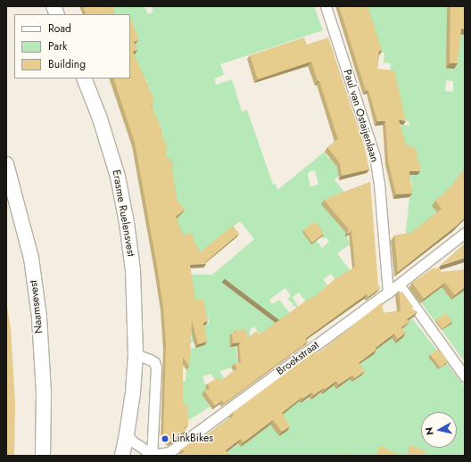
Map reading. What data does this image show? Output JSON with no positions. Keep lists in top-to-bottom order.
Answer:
{
  "streets": {
    "main road": ["Erasme Ruelensvest", "Naamsevest"],
    "street": ["Paul van Ostaijenlaan", "Broekstraat"]
  },
  "crossings": [
    ["Paul van Ostaijenlaan", "Broekstraat"]
  ],
  "places": ["LinkBikes"],
  "legend": ["Road", "Park", "Building"],
  "north": "left"
}
